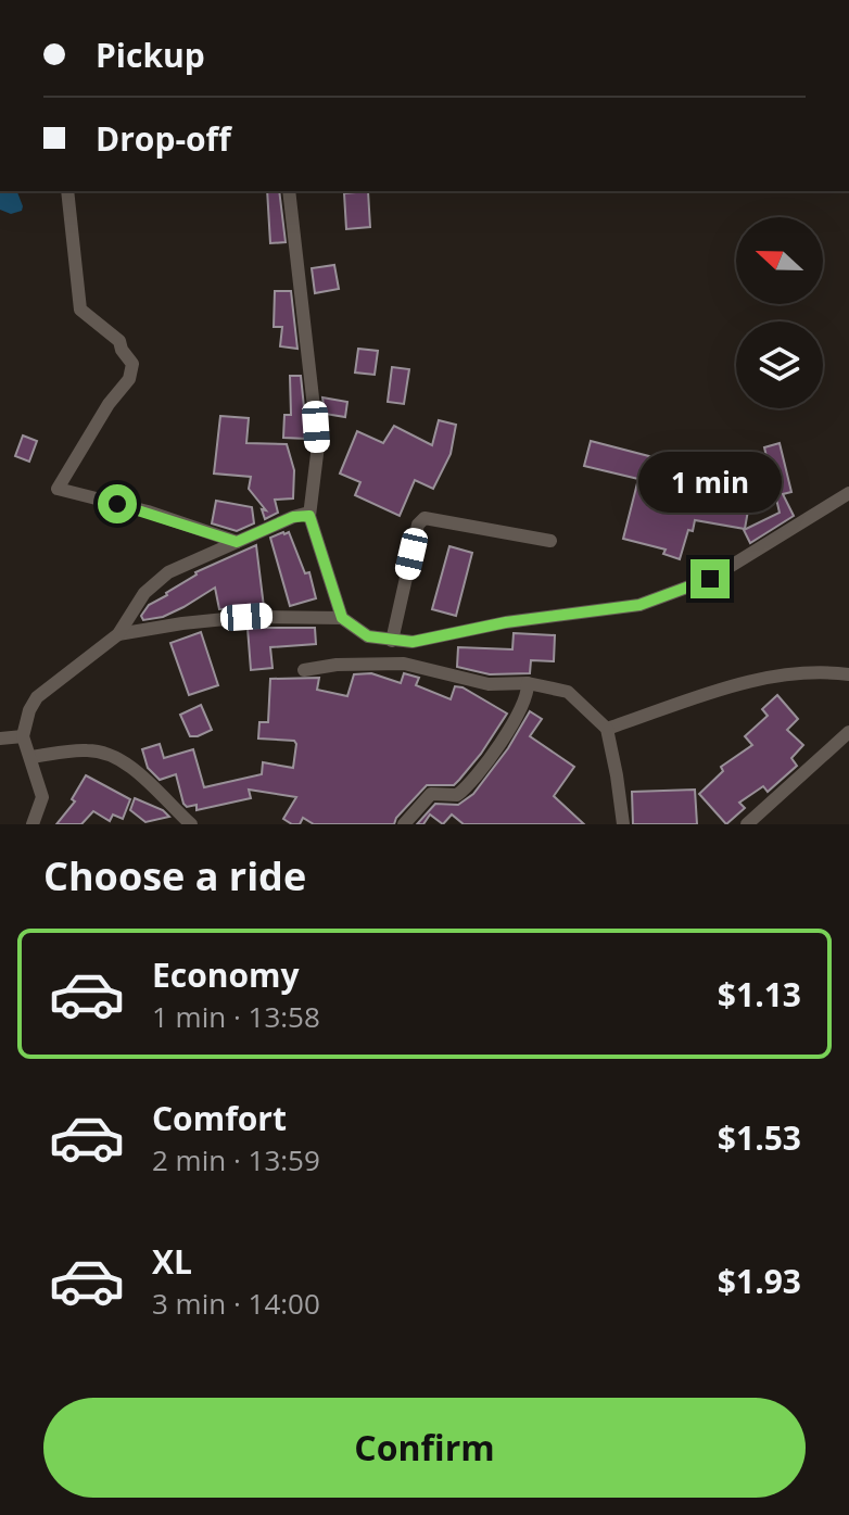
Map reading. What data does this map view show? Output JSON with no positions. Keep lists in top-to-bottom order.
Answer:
{
  "north": "left",
  "page": {
    "banner": ["Pickup", "Drop-off"],
    "bubble": "1 min",
    "heading": "Choose a ride",
    "list": [
      {
        "name": "Economy",
        "note": "1 min · 13:58",
        "value": "$1.13"
      },
      {
        "name": "Comfort",
        "note": "2 min · 13:59",
        "value": "$1.53"
      },
      {
        "name": "XL",
        "note": "3 min · 14:00",
        "value": "$1.93"
      }
    ],
    "buttons": "Confirm"
  }
}
